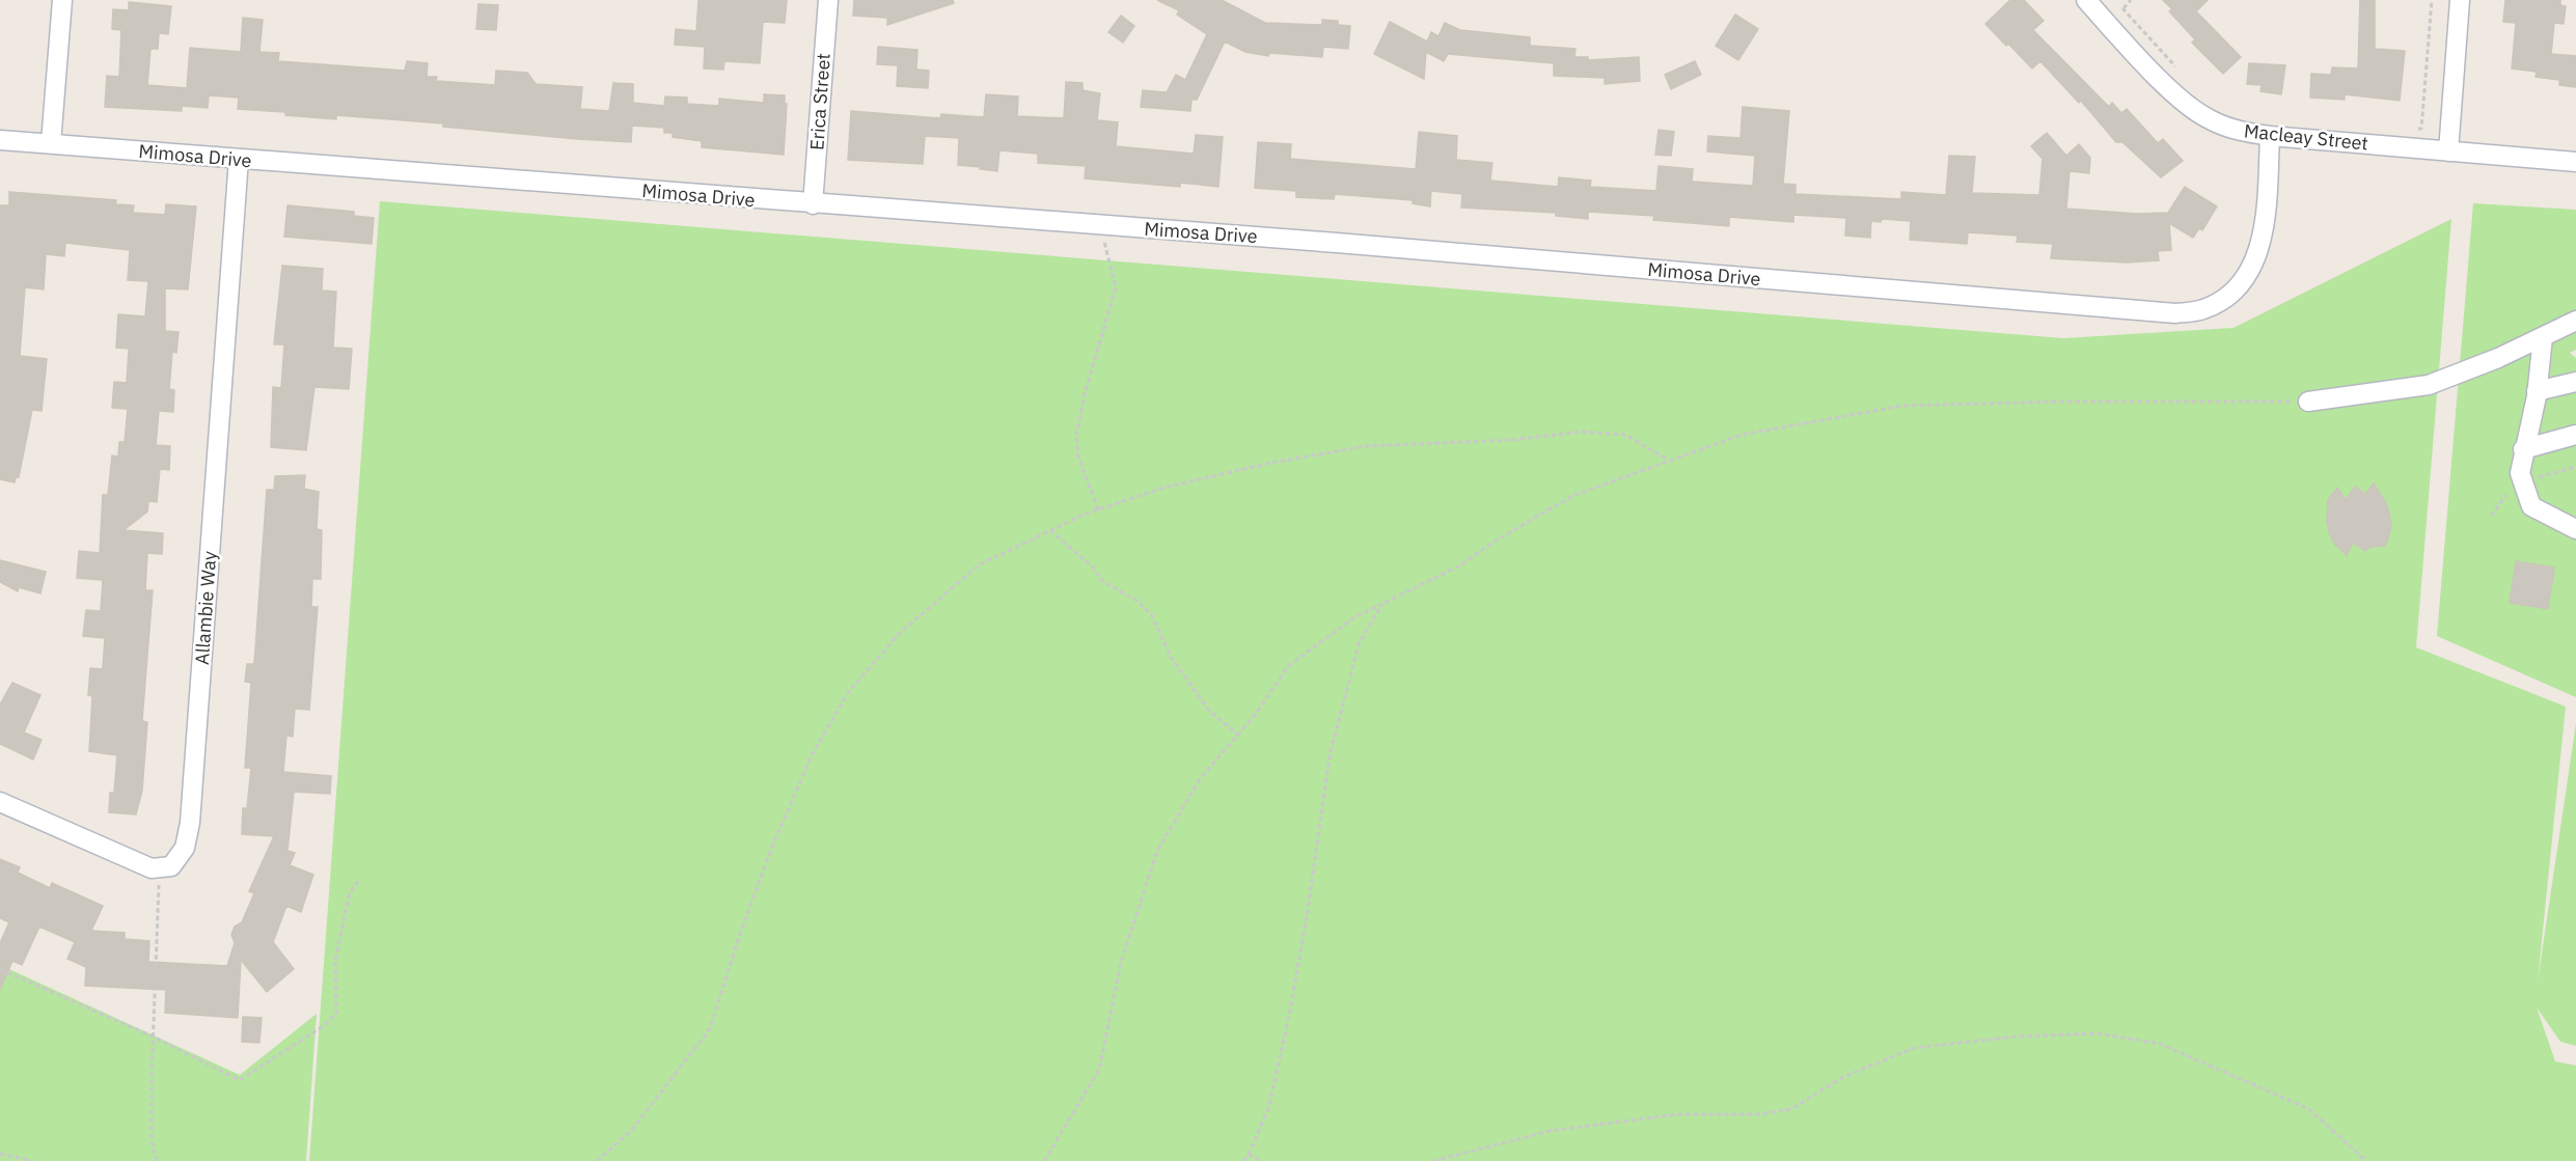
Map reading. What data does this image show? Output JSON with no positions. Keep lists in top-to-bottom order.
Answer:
{
  "streets": {
    "street": [
      "Erica Street",
      "Macleay Street",
      "Mimosa Drive",
      "Allambie Way"
    ]
  },
  "crossings": [
    ["Erica Street", "Mimosa Drive"],
    ["Macleay Street", "Mimosa Drive"],
    ["Mimosa Drive", "Allambie Way"]
  ]
}
